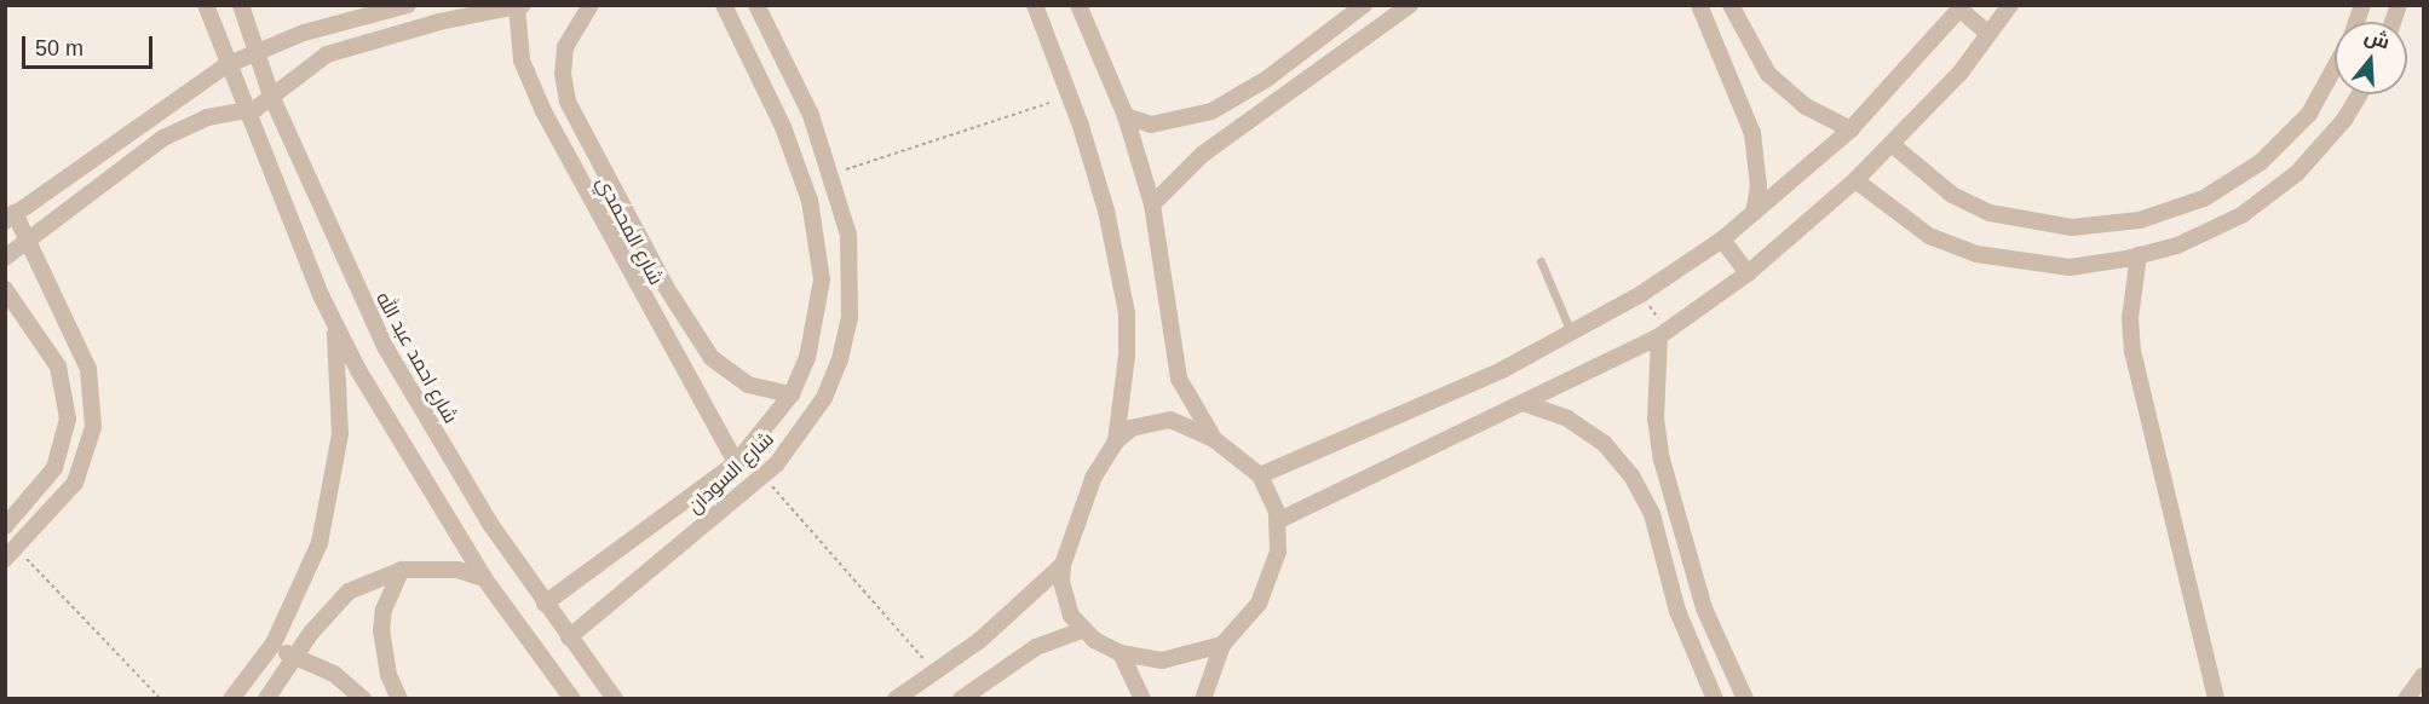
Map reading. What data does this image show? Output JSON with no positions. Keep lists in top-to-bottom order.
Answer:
{
  "streets": {
    "street": ["شارع المحمدي", "شارع احمد عبد الله", "شارع السودان"]
  },
  "crossings": [
    ["شارع المحمدي", "شارع السودان"],
    ["شارع احمد عبد الله", "شارع السودان"]
  ],
  "scale_bar": "50 m",
  "north": "top"
}
